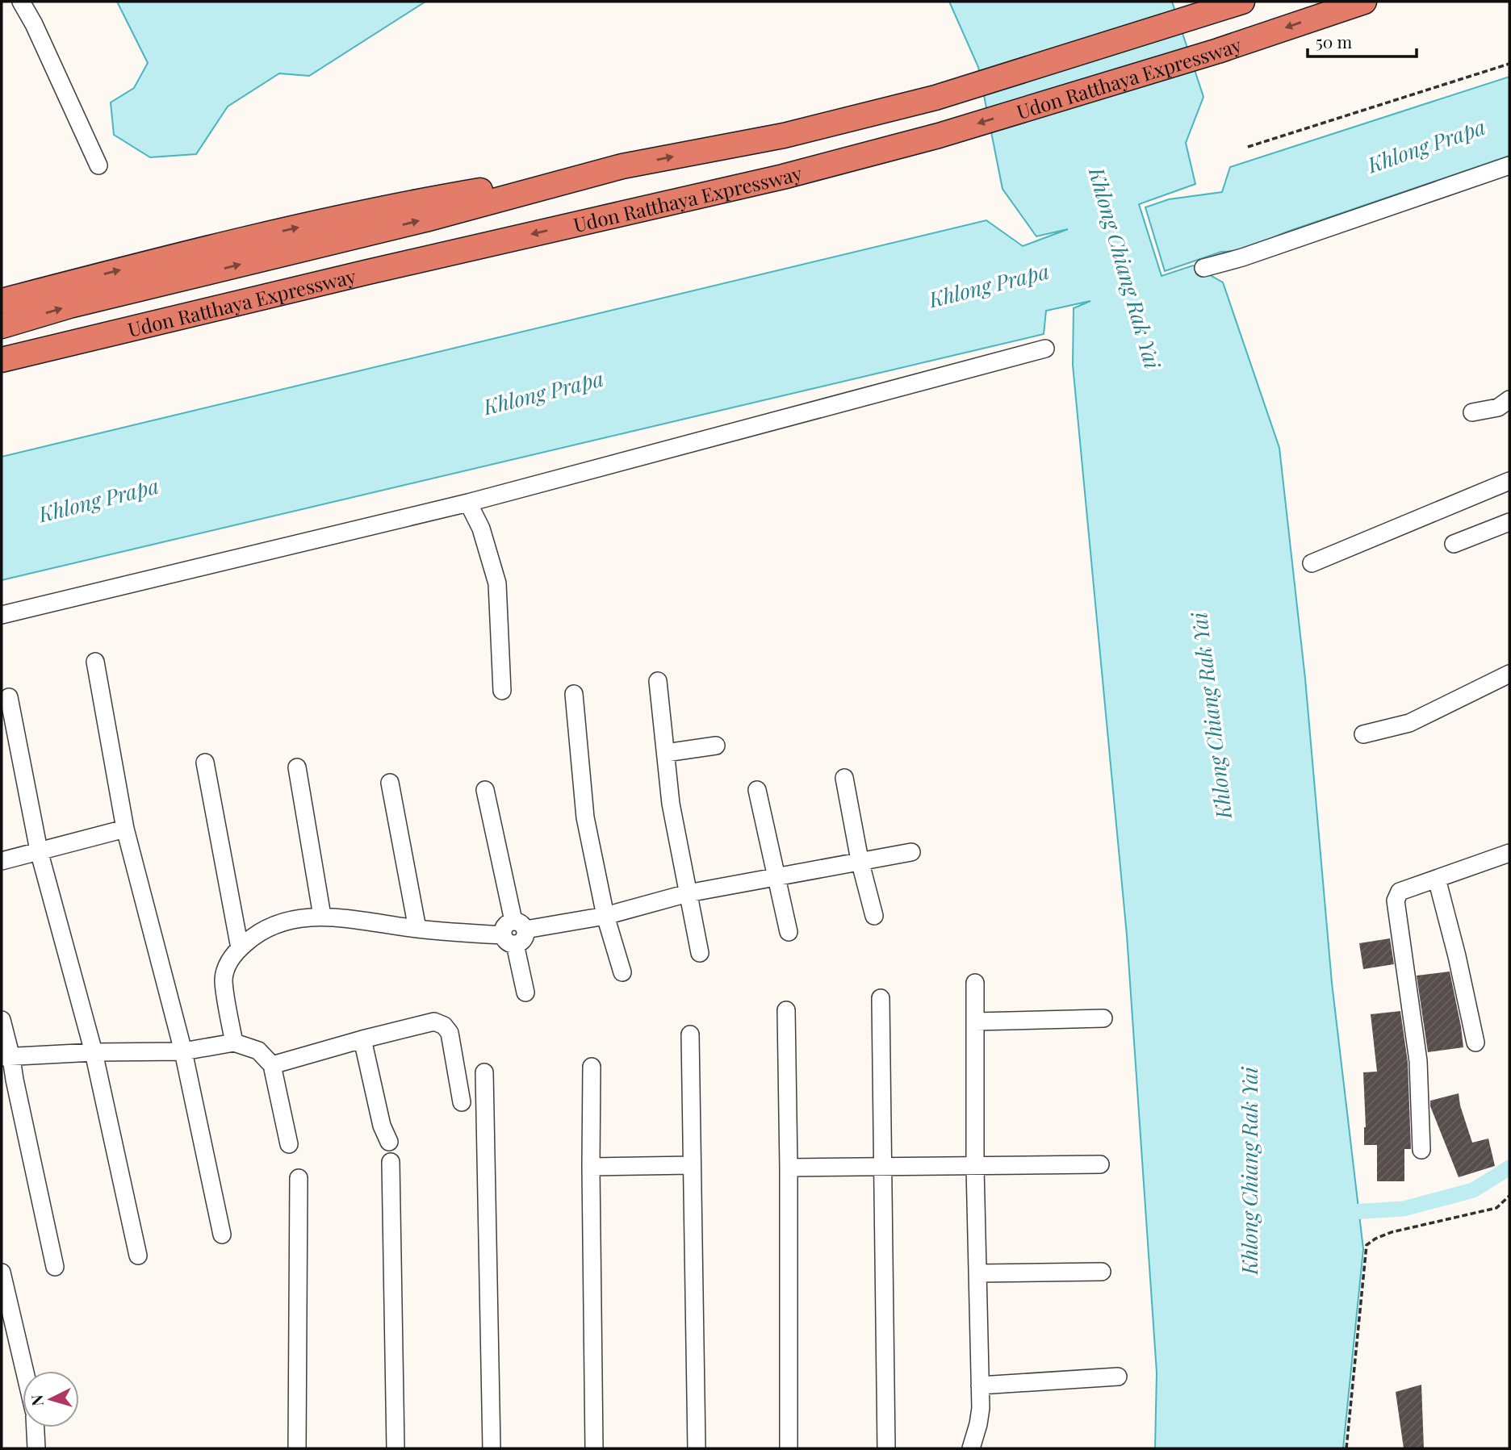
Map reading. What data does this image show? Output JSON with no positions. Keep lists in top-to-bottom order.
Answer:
{
  "streets": {
    "highway": ["Udon Ratthaya Expressway"]
  },
  "water": ["Khlong Prapa", "Khlong Chiang Rak Yai"],
  "scale_bar": "50 m",
  "north": "left"
}
